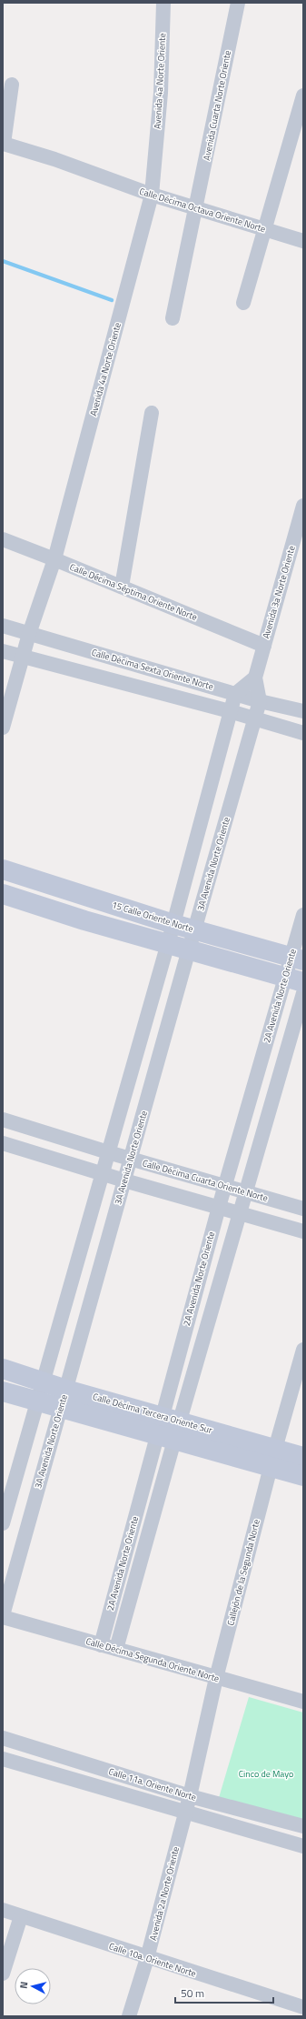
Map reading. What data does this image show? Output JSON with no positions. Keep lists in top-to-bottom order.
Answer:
{
  "streets": {
    "main road": ["15 Calle Oriente Norte", "Calle Décima Tercera Oriente Sur"],
    "street": [
      "Avenida 4a Norte Oriente",
      "Avenida Cuarta Norte Oriente",
      "Calle Décima Octava Oriente Norte",
      "Calle Décima Séptima Oriente Norte",
      "Avenida 3a Norte Oriente",
      "Calle Décima Sexta Oriente Norte",
      "3A Avenida Norte Oriente",
      "2A Avenida Norte Oriente",
      "Calle Décima Cuarta Oriente Norte",
      "Callejón de la Segunda Norte",
      "Calle Décima Segunda Oriente Norte",
      "Calle 11a. Oriente Norte",
      "Avenida 2a Norte Oriente",
      "Calle 10a. Oriente Norte"
    ]
  },
  "crossings": [
    ["Avenida 4a Norte Oriente", "Calle Décima Octava Oriente Norte"],
    ["Avenida 4a Norte Oriente", "Calle Décima Séptima Oriente Norte"],
    ["Avenida 4a Norte Oriente", "Calle Décima Sexta Oriente Norte"],
    ["Avenida Cuarta Norte Oriente", "Calle Décima Octava Oriente Norte"],
    ["Calle Décima Séptima Oriente Norte", "Avenida 3a Norte Oriente"],
    ["Avenida 3a Norte Oriente", "Calle Décima Sexta Oriente Norte"],
    ["Avenida 3a Norte Oriente", "3A Avenida Norte Oriente"],
    ["Calle Décima Sexta Oriente Norte", "3A Avenida Norte Oriente"],
    ["3A Avenida Norte Oriente", "15 Calle Oriente Norte"],
    ["3A Avenida Norte Oriente", "Calle Décima Cuarta Oriente Norte"],
    ["3A Avenida Norte Oriente", "Calle Décima Tercera Oriente Sur"],
    ["3A Avenida Norte Oriente", "Calle Décima Segunda Oriente Norte"],
    ["15 Calle Oriente Norte", "2A Avenida Norte Oriente"],
    ["2A Avenida Norte Oriente", "Calle Décima Cuarta Oriente Norte"],
    ["2A Avenida Norte Oriente", "Calle Décima Tercera Oriente Sur"],
    ["2A Avenida Norte Oriente", "Calle Décima Segunda Oriente Norte"],
    ["Calle Décima Tercera Oriente Sur", "Callejón de la Segunda Norte"],
    ["Callejón de la Segunda Norte", "Calle Décima Segunda Oriente Norte"],
    ["Callejón de la Segunda Norte", "Calle 11a. Oriente Norte"],
    ["Callejón de la Segunda Norte", "Avenida 2a Norte Oriente"],
    ["Calle 11a. Oriente Norte", "Avenida 2a Norte Oriente"],
    ["Avenida 2a Norte Oriente", "Calle 10a. Oriente Norte"]
  ],
  "parks": ["Cinco de Mayo"],
  "scale_bar": "50 m",
  "north": "left"
}
